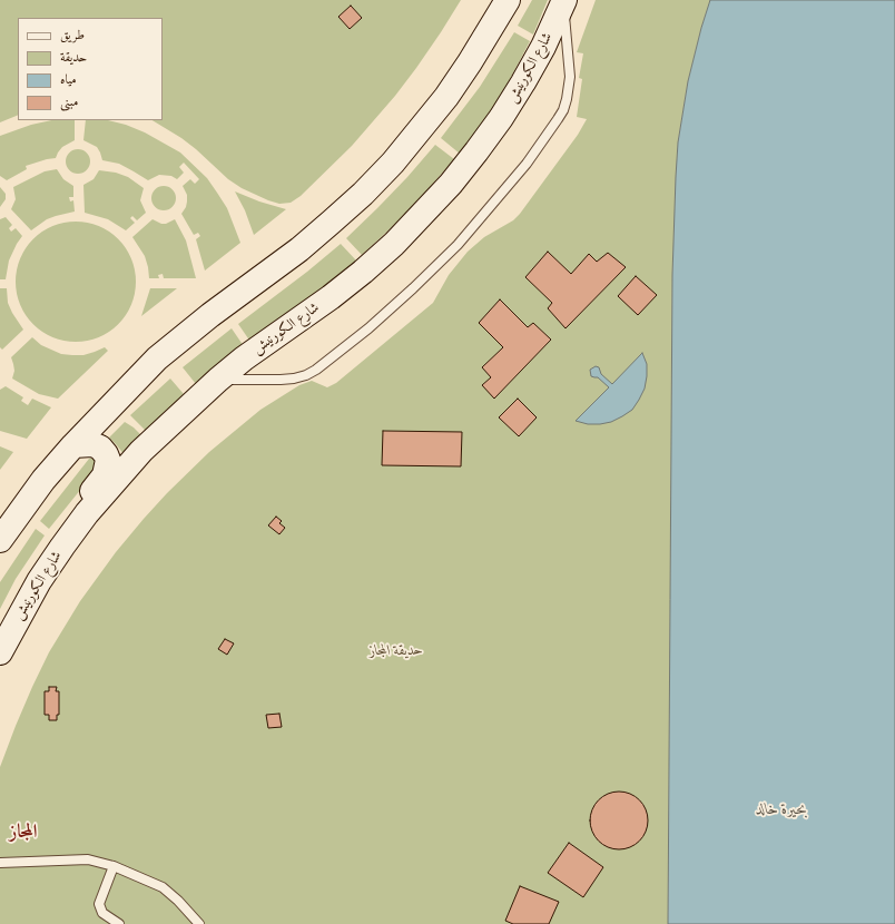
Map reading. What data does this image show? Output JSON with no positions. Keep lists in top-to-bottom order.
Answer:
{
  "streets": {
    "main road": ["شارع الكورنيش"]
  },
  "districts": ["المجاز"],
  "water": ["بحيرة خالد"],
  "parks": ["حديقة المجاز"],
  "legend": [
    "طريق",
    "حديقة",
    "مياه",
    "مبنى"
  ]
}
